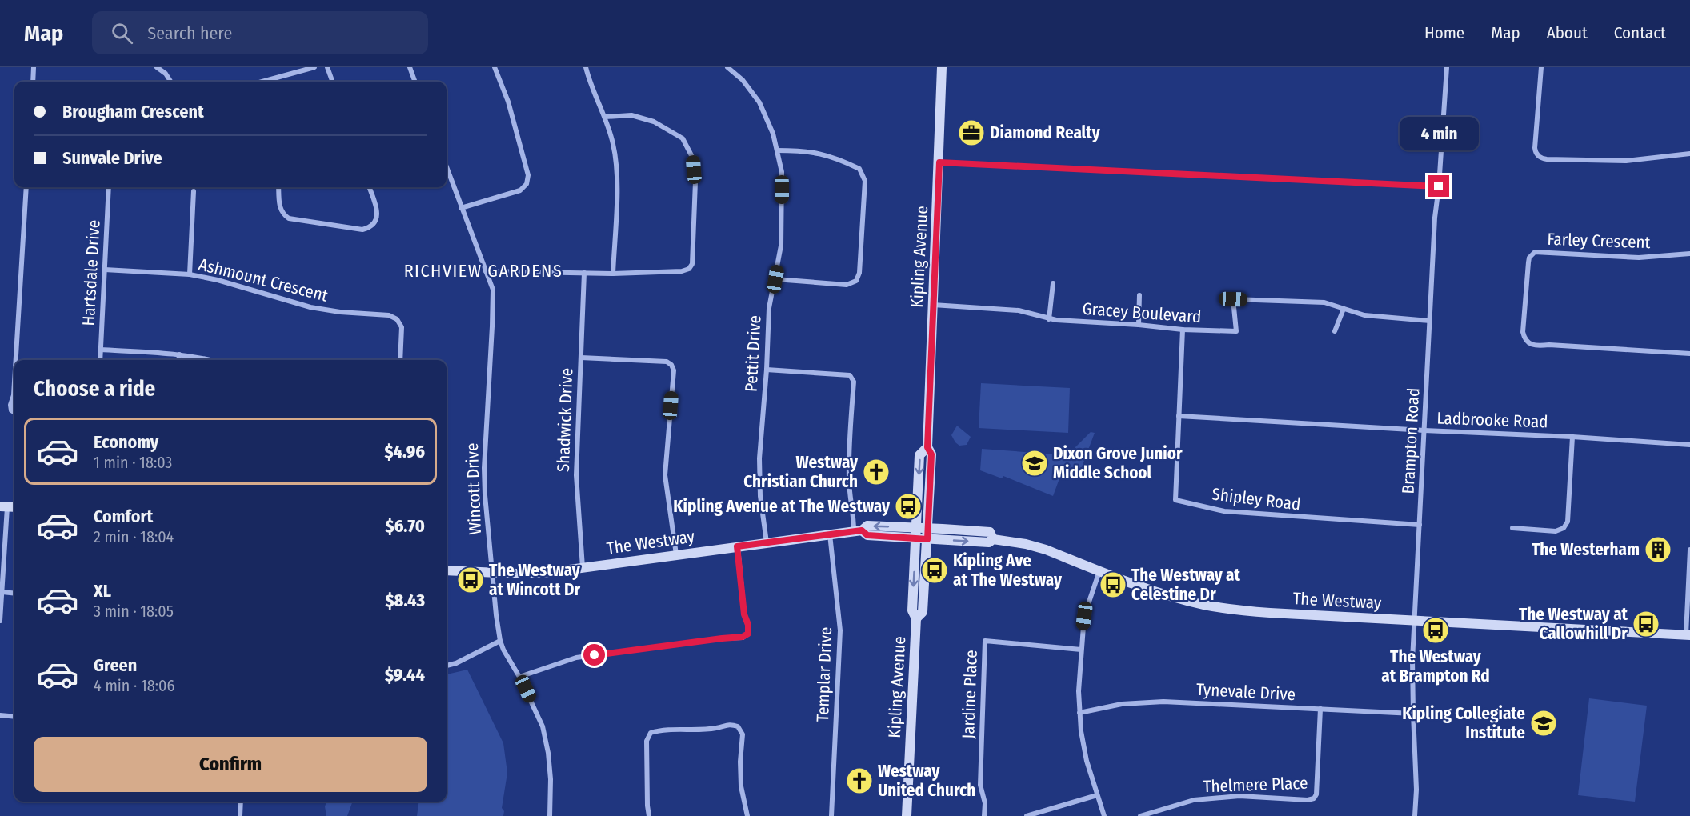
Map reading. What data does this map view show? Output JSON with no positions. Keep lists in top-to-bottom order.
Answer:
{
  "streets": {
    "main road": ["Kipling Avenue", "The Westway"],
    "street": [
      "Farley Crescent",
      "Hartsdale Drive",
      "Ashmount Crescent",
      "Gracey Boulevard",
      "Pettit Drive",
      "Shadwick Drive",
      "Ladbrooke Road",
      "Brampton Road",
      "Wincott Drive",
      "Shipley Road",
      "Templar Drive",
      "Tynevale Drive",
      "Jardine Place",
      "Thelmere Place"
    ]
  },
  "crossings": [
    ["Kipling Avenue", "Gracey Boulevard"],
    ["Kipling Avenue", "The Westway"],
    ["Hartsdale Drive", "Ashmount Crescent"],
    ["Gracey Boulevard", "Brampton Road"],
    ["Gracey Boulevard", "Shipley Road"],
    ["Pettit Drive", "The Westway"],
    ["Shadwick Drive", "The Westway"],
    ["Ladbrooke Road", "Brampton Road"],
    ["Ladbrooke Road", "Shipley Road"],
    ["Brampton Road", "Shipley Road"],
    ["Brampton Road", "The Westway"],
    ["Brampton Road", "Tynevale Drive"],
    ["Wincott Drive", "The Westway"],
    ["The Westway", "Templar Drive"],
    ["Tynevale Drive", "Thelmere Place"]
  ],
  "districts": ["RICHVIEW GARDENS"],
  "places": {
    "office": ["Diamond Realty"],
    "school or university": ["Dixon Grove Junior Middle School", "Kipling Collegiate Institute"],
    "church": ["Westway Christian Church", "Westway United Church"],
    "bus stop": [
      "Kipling Avenue at The Westway",
      "Kipling Ave at The Westway",
      "The Westway at Wincott Dr",
      "The Westway at Celestine Dr",
      "The Westway at Callowhill Dr",
      "The Westway at Brampton Rd"
    ],
    "building": ["The Westerham"]
  },
  "page": {
    "header": "Map",
    "search": "Search here",
    "nav": [
      "Home",
      "Map",
      "About",
      "Contact"
    ],
    "banner": ["Brougham Crescent", "Sunvale Drive"],
    "bubble": "4 min",
    "heading": "Choose a ride",
    "list": [
      {
        "name": "Economy",
        "note": "1 min · 18:03",
        "value": "$4.96"
      },
      {
        "name": "Comfort",
        "note": "2 min · 18:04",
        "value": "$6.70"
      },
      {
        "name": "XL",
        "note": "3 min · 18:05",
        "value": "$8.43"
      },
      {
        "name": "Green",
        "note": "4 min · 18:06",
        "value": "$9.44"
      }
    ],
    "buttons": "Confirm"
  }
}
